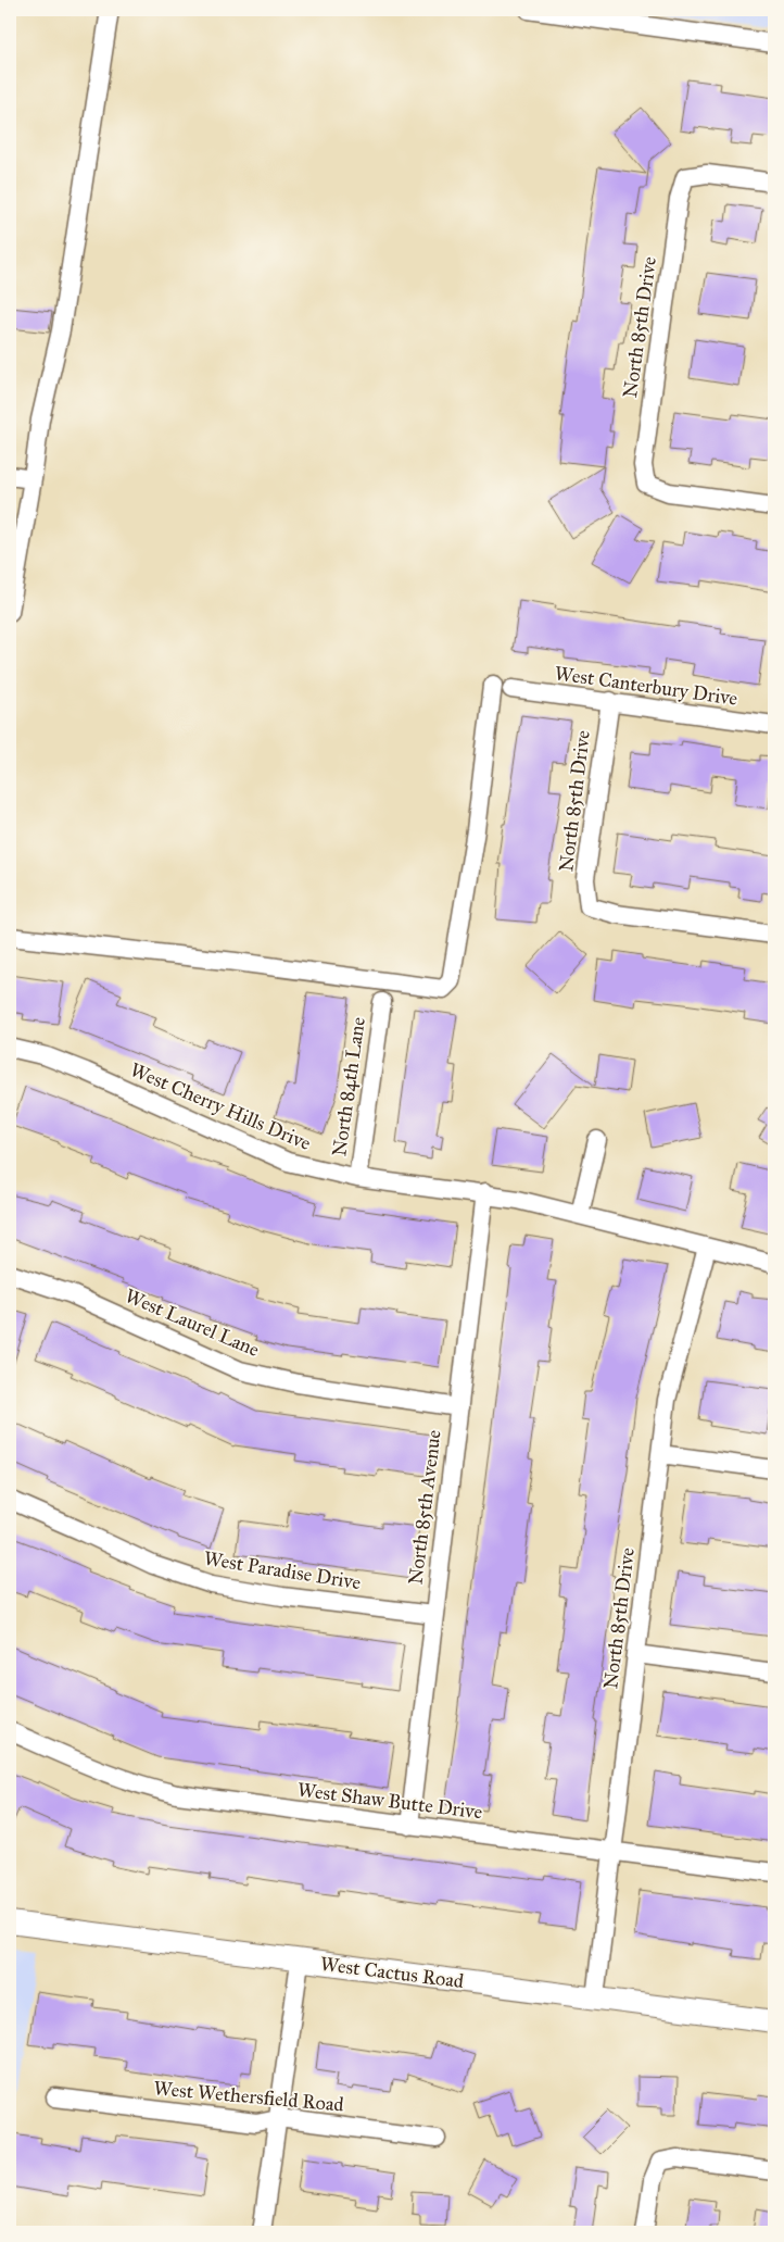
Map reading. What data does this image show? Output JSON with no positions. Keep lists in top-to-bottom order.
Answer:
{
  "streets": {
    "main road": ["West Cactus Road"],
    "street": [
      "North 85th Drive",
      "West Canterbury Drive",
      "North 84th Lane",
      "West Cherry Hills Drive",
      "West Laurel Lane",
      "North 85th Avenue",
      "West Paradise Drive",
      "West Shaw Butte Drive",
      "West Wethersfield Road"
    ]
  },
  "crossings": [
    ["North 85th Drive", "West Canterbury Drive"],
    ["North 85th Drive", "West Cherry Hills Drive"],
    ["North 85th Drive", "West Shaw Butte Drive"],
    ["North 85th Drive", "West Cactus Road"],
    ["North 84th Lane", "West Cherry Hills Drive"],
    ["West Cherry Hills Drive", "North 85th Avenue"],
    ["West Laurel Lane", "North 85th Avenue"],
    ["North 85th Avenue", "West Paradise Drive"],
    ["North 85th Avenue", "West Shaw Butte Drive"]
  ]
}
